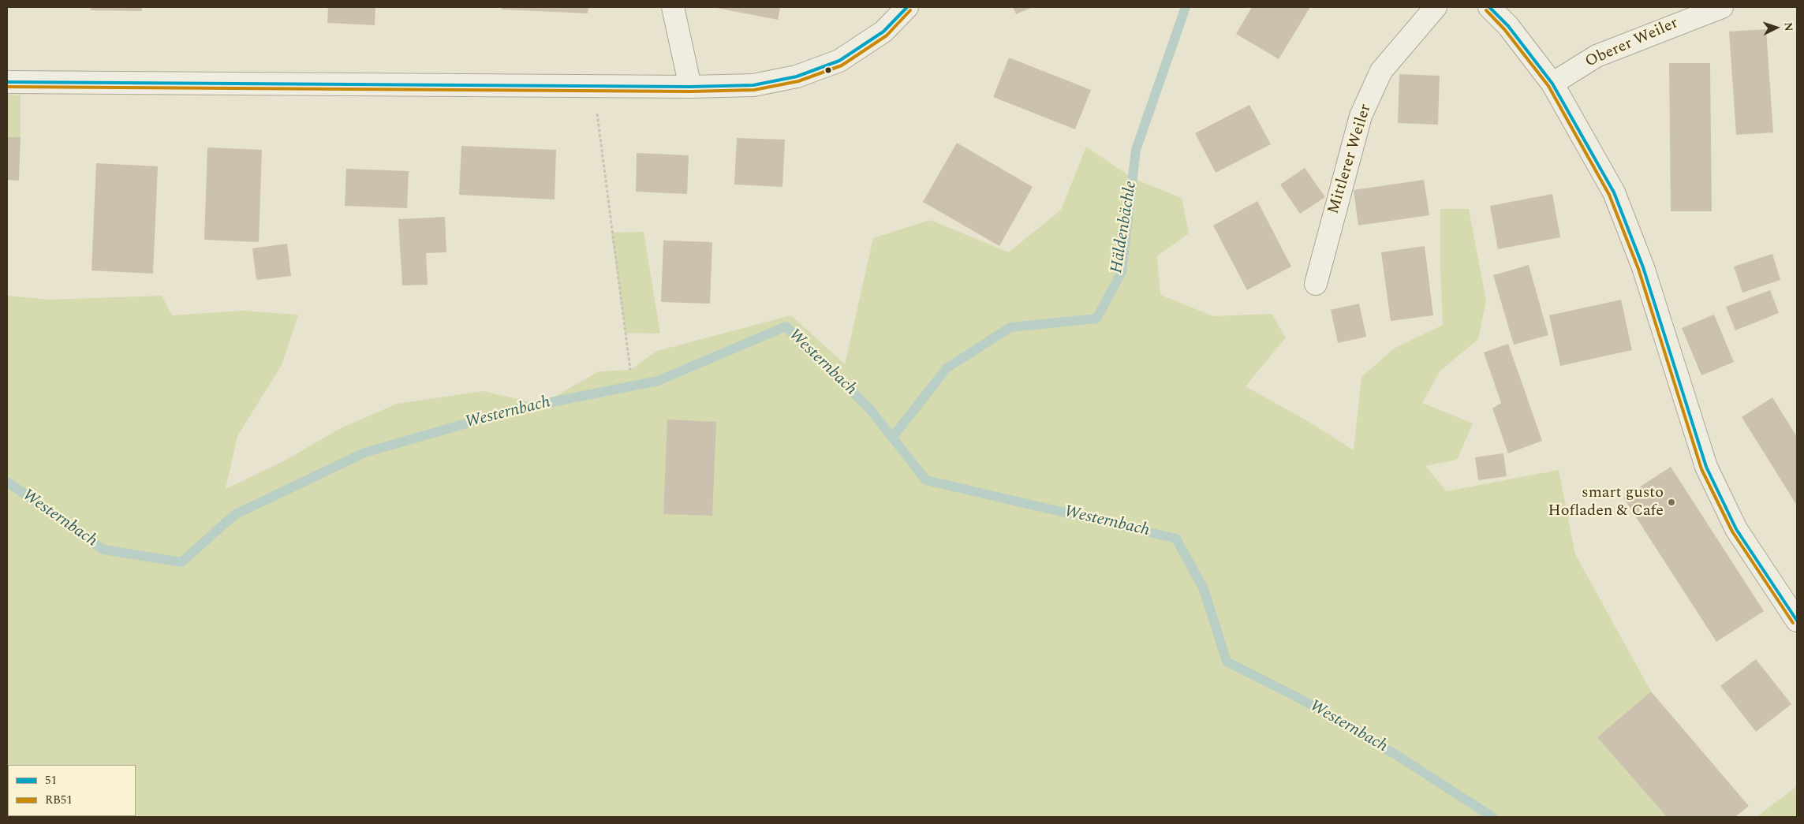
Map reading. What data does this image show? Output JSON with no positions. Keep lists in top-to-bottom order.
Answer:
{
  "streets": {
    "street": ["Oberer Weiler", "Mittlerer Weiler"]
  },
  "water": ["Häldenbächle", "Westernbach"],
  "places": ["smart gusto Hofladen & Cafe"],
  "lines": ["transit line 51", "transit line RB51"],
  "legend": ["51", "RB51"],
  "north": "right"
}
